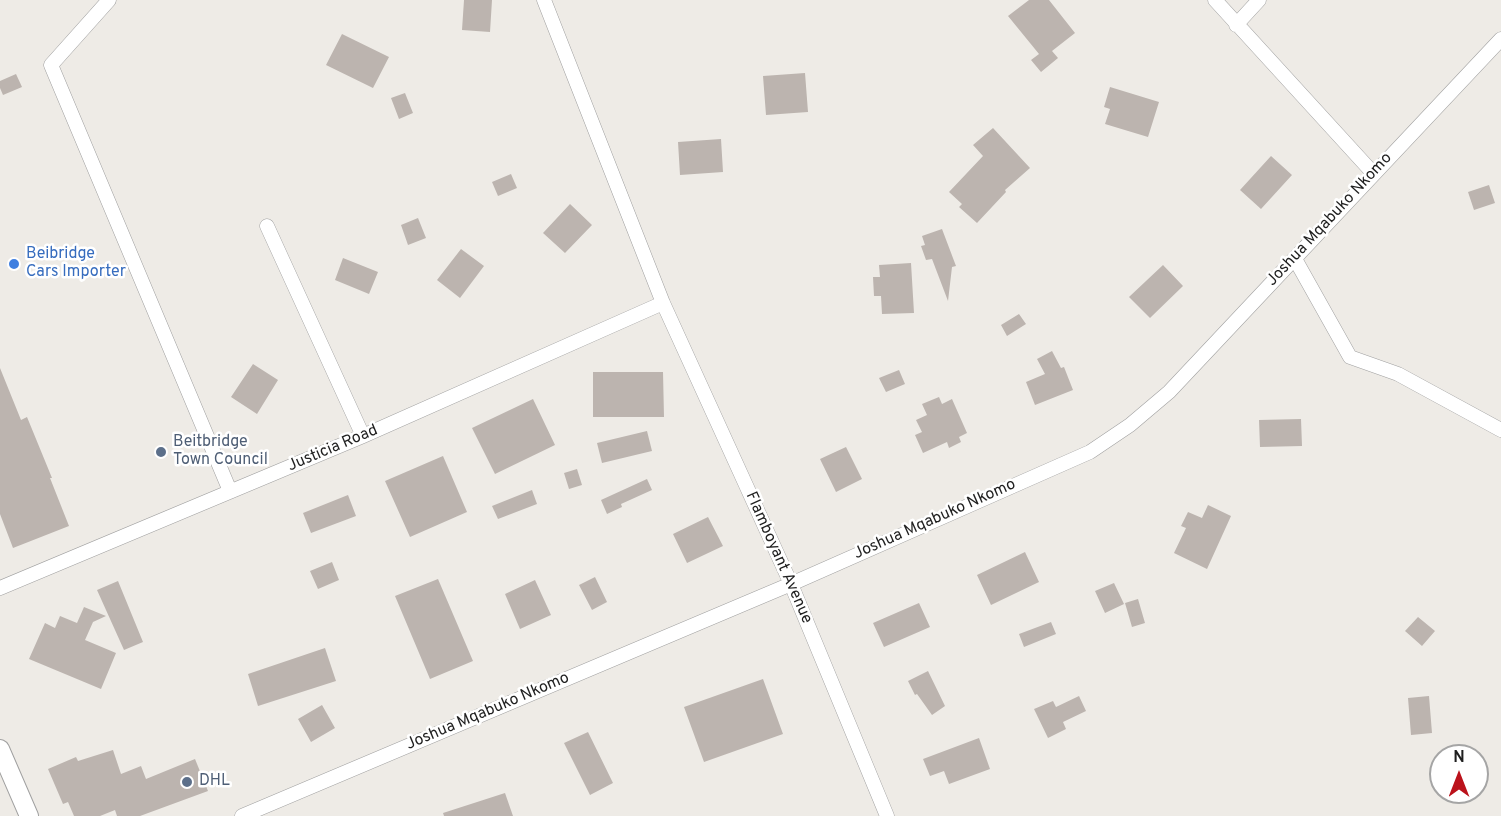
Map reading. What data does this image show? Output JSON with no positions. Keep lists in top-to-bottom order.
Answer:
{
  "streets": {
    "street": ["Joshua Mqabuko Nkomo", "Justicia Road", "Flamboyant Avenue"]
  },
  "crossings": [
    ["Joshua Mqabuko Nkomo", "Flamboyant Avenue"],
    ["Justicia Road", "Flamboyant Avenue"]
  ],
  "places": ["Beibridge Cars Importer", "Beitbridge Town Council", "DHL"],
  "north": "top"
}
